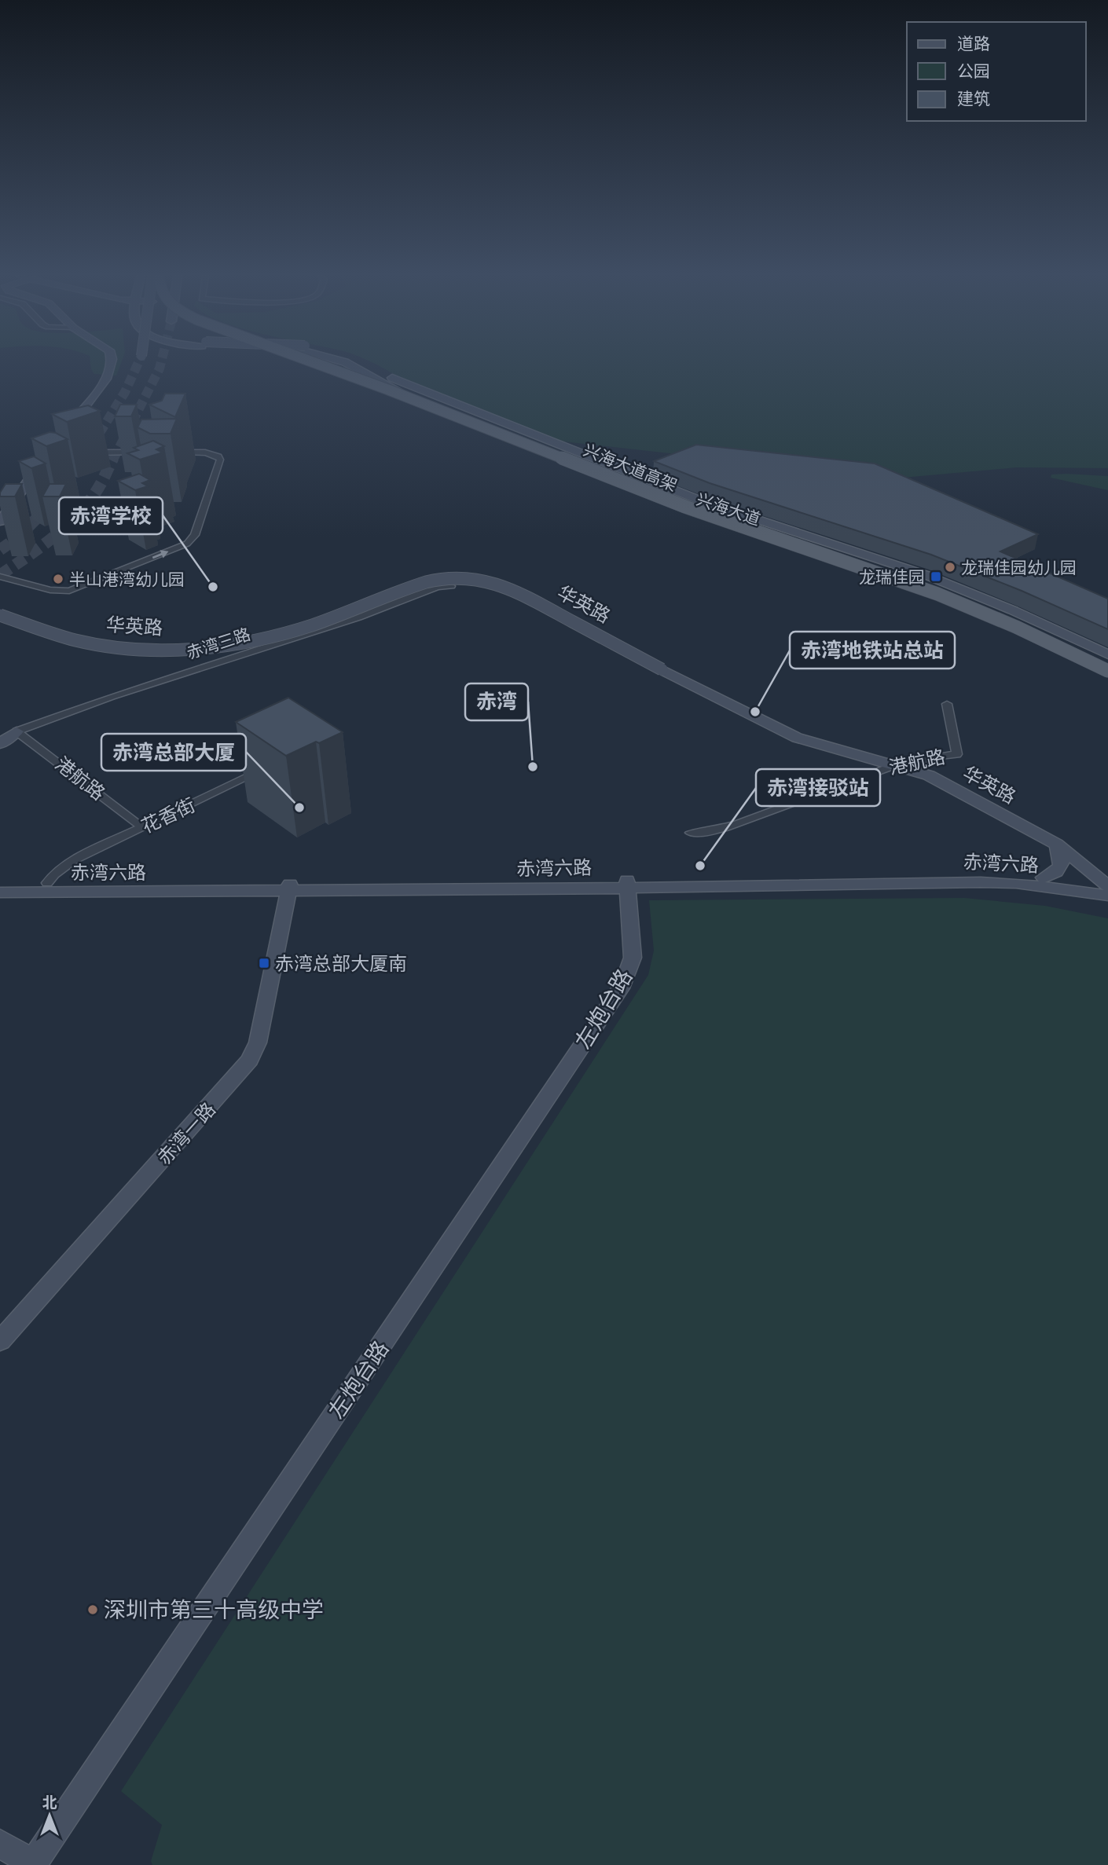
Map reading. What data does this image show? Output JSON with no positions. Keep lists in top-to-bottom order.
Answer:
{
  "streets": {
    "main road": ["兴海大道高架"],
    "street": [
      "兴海大道",
      "华英路",
      "赤湾三路",
      "港航路",
      "花香街",
      "赤湾六路",
      "左炮台路",
      "赤湾一路"
    ]
  },
  "crossings": [
    ["兴海大道高架", "兴海大道"],
    ["华英路", "港航路"],
    ["华英路", "赤湾六路"],
    ["赤湾三路", "港航路"],
    ["港航路", "花香街"],
    ["花香街", "赤湾六路"],
    ["赤湾六路", "左炮台路"],
    ["赤湾六路", "赤湾一路"]
  ],
  "places": {
    "other": [
      "龙瑞佳园幼儿园",
      "半山港湾幼儿园",
      "赤湾学校",
      "赤湾地铁站总站",
      "赤湾",
      "赤湾总部大厦",
      "赤湾接驳站",
      "深圳市第三十高级中学"
    ],
    "transit": ["龙瑞佳园", "赤湾总部大厦南"]
  },
  "legend": ["道路", "公园", "建筑"],
  "north": "top"
}
